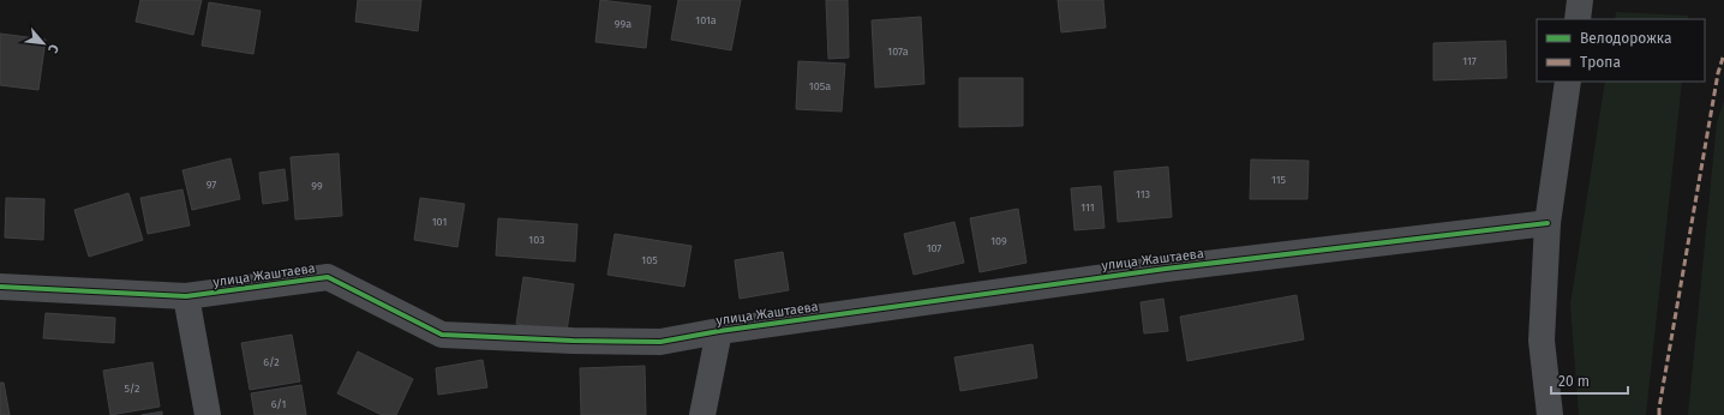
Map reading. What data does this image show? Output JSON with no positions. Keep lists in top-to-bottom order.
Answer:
{
  "streets": {
    "street": ["улица Жаштаева"]
  },
  "house_numbers": [
    "101а",
    "99а",
    "107а",
    "117",
    "105а",
    "115",
    "97",
    "99",
    "113",
    "111",
    "101",
    "103",
    "109",
    "107",
    "105",
    "6/2",
    "5/2",
    "6/1"
  ],
  "legend": ["Велодорожка", "Тропа"],
  "scale_bar": "20 m",
  "north": "bottom right"
}
